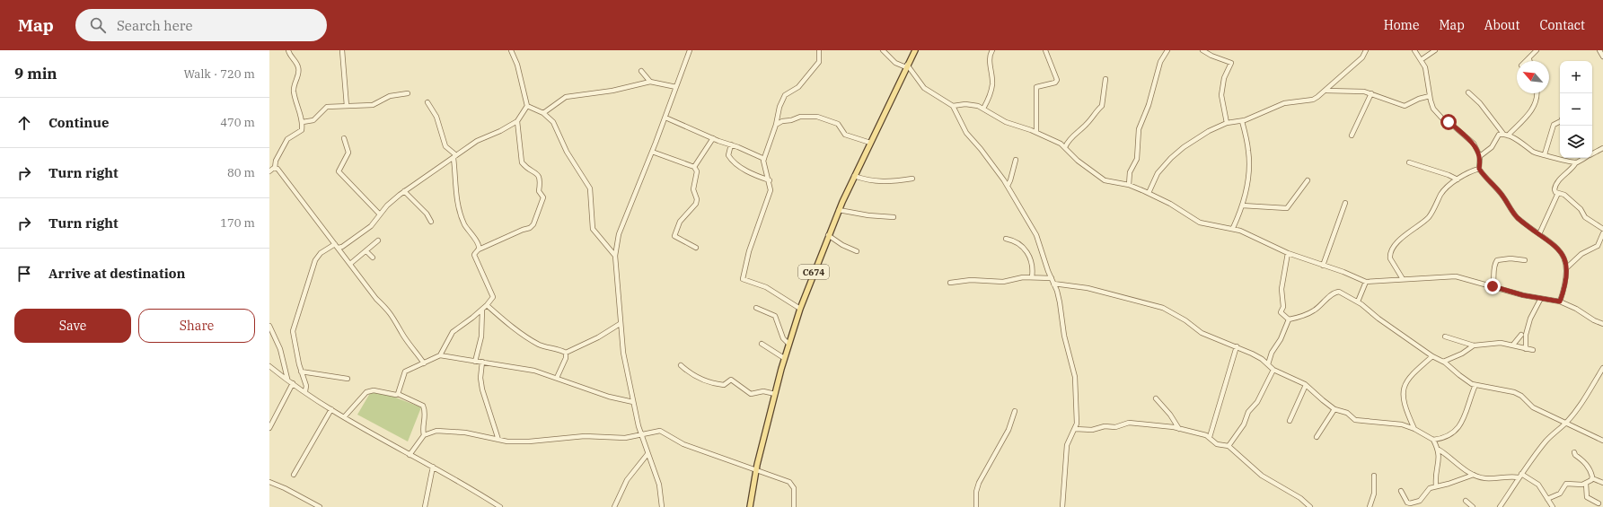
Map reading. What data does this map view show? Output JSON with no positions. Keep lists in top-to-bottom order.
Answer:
{
  "streets": {
    "main road": ["C674"]
  },
  "north": "top left",
  "page": {
    "header": "Map",
    "search": "Search here",
    "nav": [
      "Home",
      "Map",
      "About",
      "Contact"
    ],
    "heading": ["9 min", "Walk · 720 m"],
    "map_buttons": ["+", "−"],
    "list": [
      ["Continue", "470 m"],
      ["Turn right", "80 m"],
      ["Turn right", "170 m"],
      "Arrive at destination"
    ],
    "buttons": ["Save", "Share"]
  }
}
